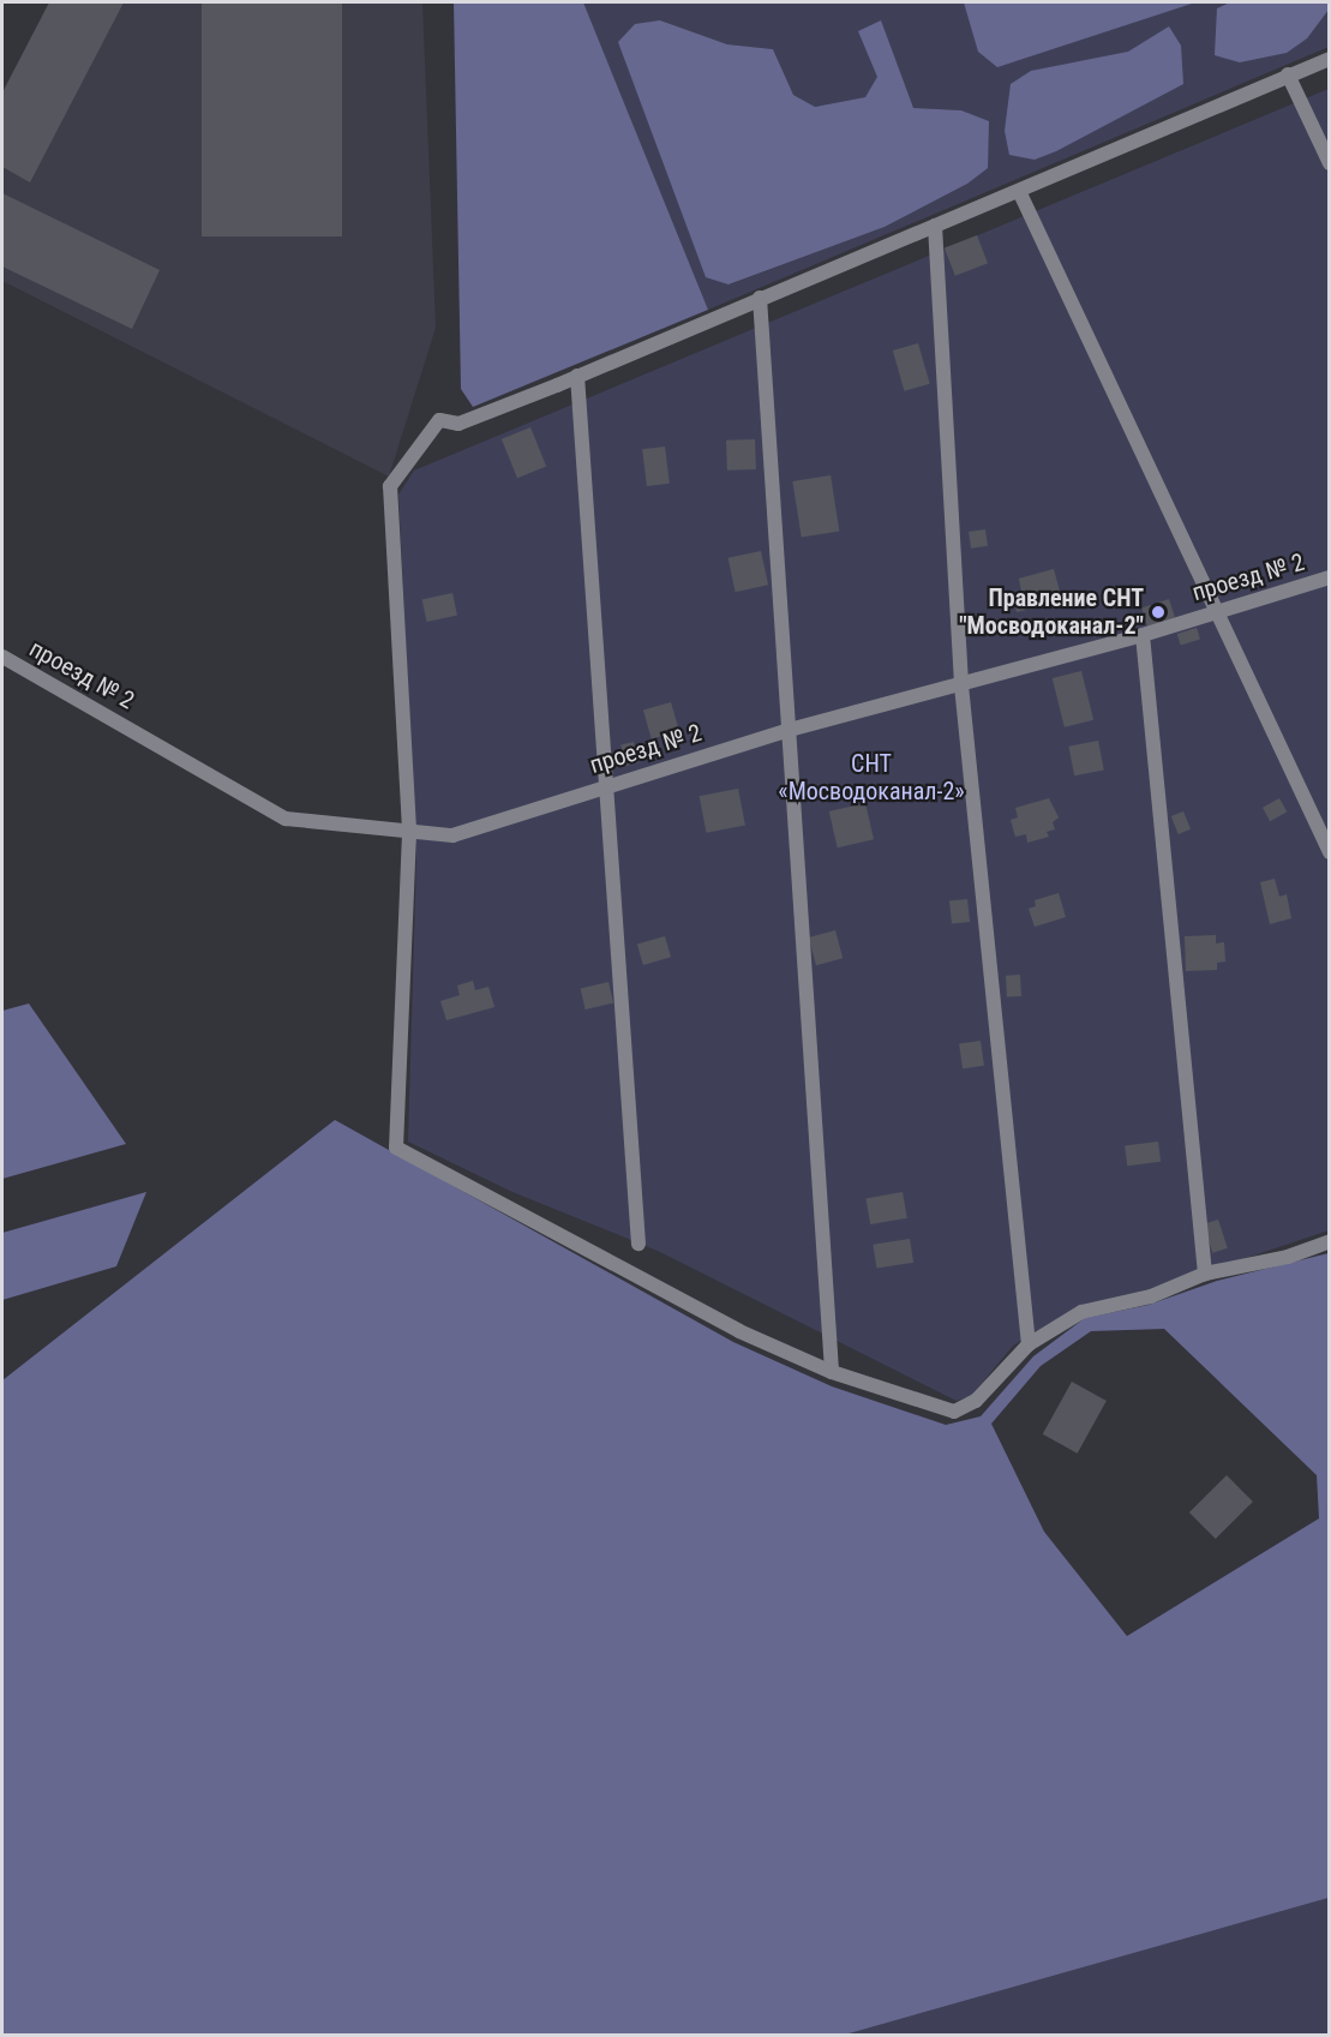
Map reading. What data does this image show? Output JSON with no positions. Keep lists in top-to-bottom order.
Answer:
{
  "streets": {
    "street": ["проезд № 2"]
  },
  "parks": ["СНТ «Мосводоканал-2»"],
  "places": ["Правление СНТ \"Мосводоканал-2\""]
}
